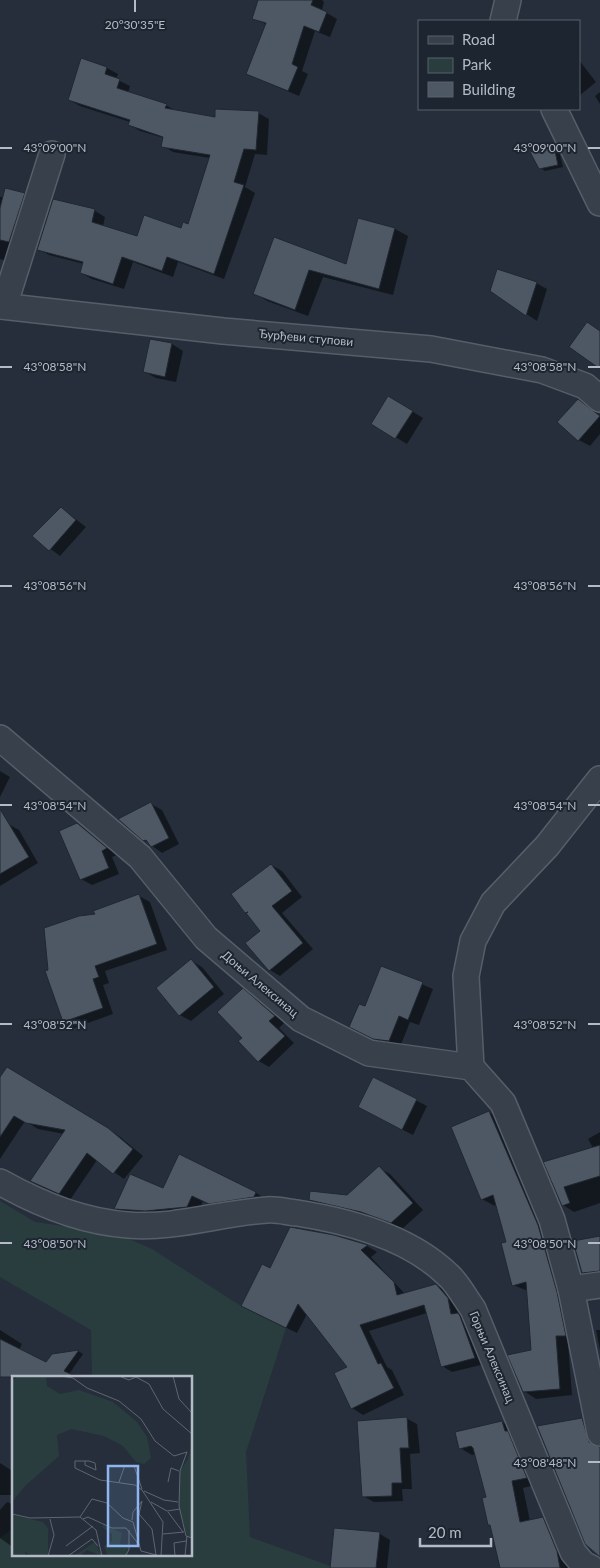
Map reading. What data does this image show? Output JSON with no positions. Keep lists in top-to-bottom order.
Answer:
{
  "streets": {
    "street": ["Ђурђеви ступови", "Доњи Алексинац", "Горњи Алексинац"]
  },
  "legend": ["Road", "Park", "Building"],
  "scale_bar": "20 m",
  "coordinates": [
    "20°30'35\"E",
    "43°09'00\"N",
    "43°08'58\"N",
    "43°08'56\"N",
    "43°08'54\"N",
    "43°08'52\"N",
    "43°08'50\"N",
    "43°08'48\"N"
  ]
}
